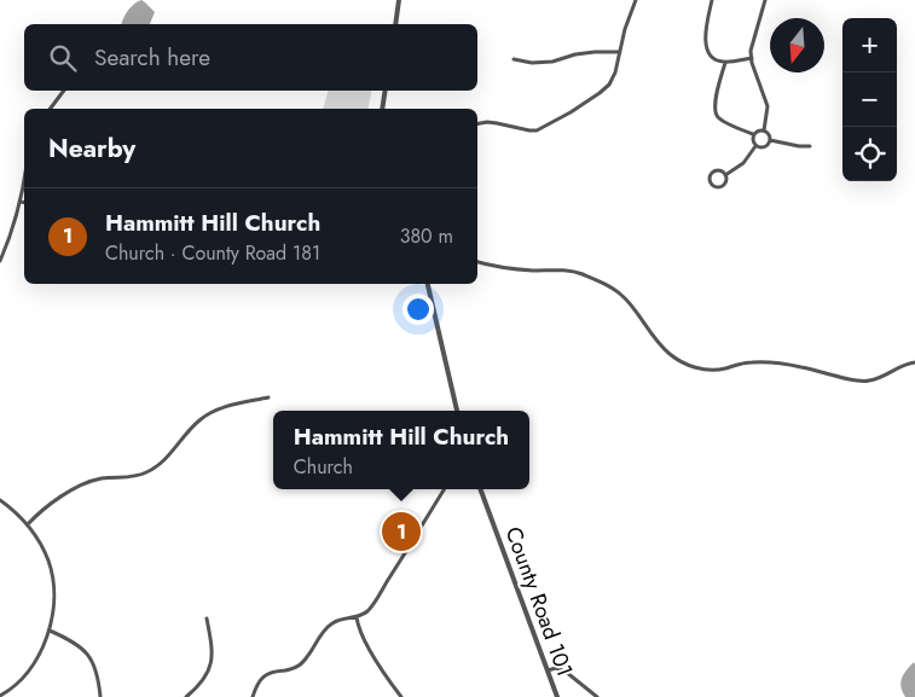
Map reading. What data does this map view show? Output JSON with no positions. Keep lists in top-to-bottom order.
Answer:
{
  "streets": {
    "street": ["County Road 101"]
  },
  "north": "bottom",
  "page": {
    "map_buttons": ["+", "−"],
    "search": "Search here",
    "heading": "Nearby",
    "list": [
      {
        "mark": "1",
        "name": "Hammitt Hill Church",
        "note": "Church · County Road 181",
        "value": "380 m"
      }
    ],
    "popup": ["Hammitt Hill Church", "Church"],
    "pins": "1"
  }
}
